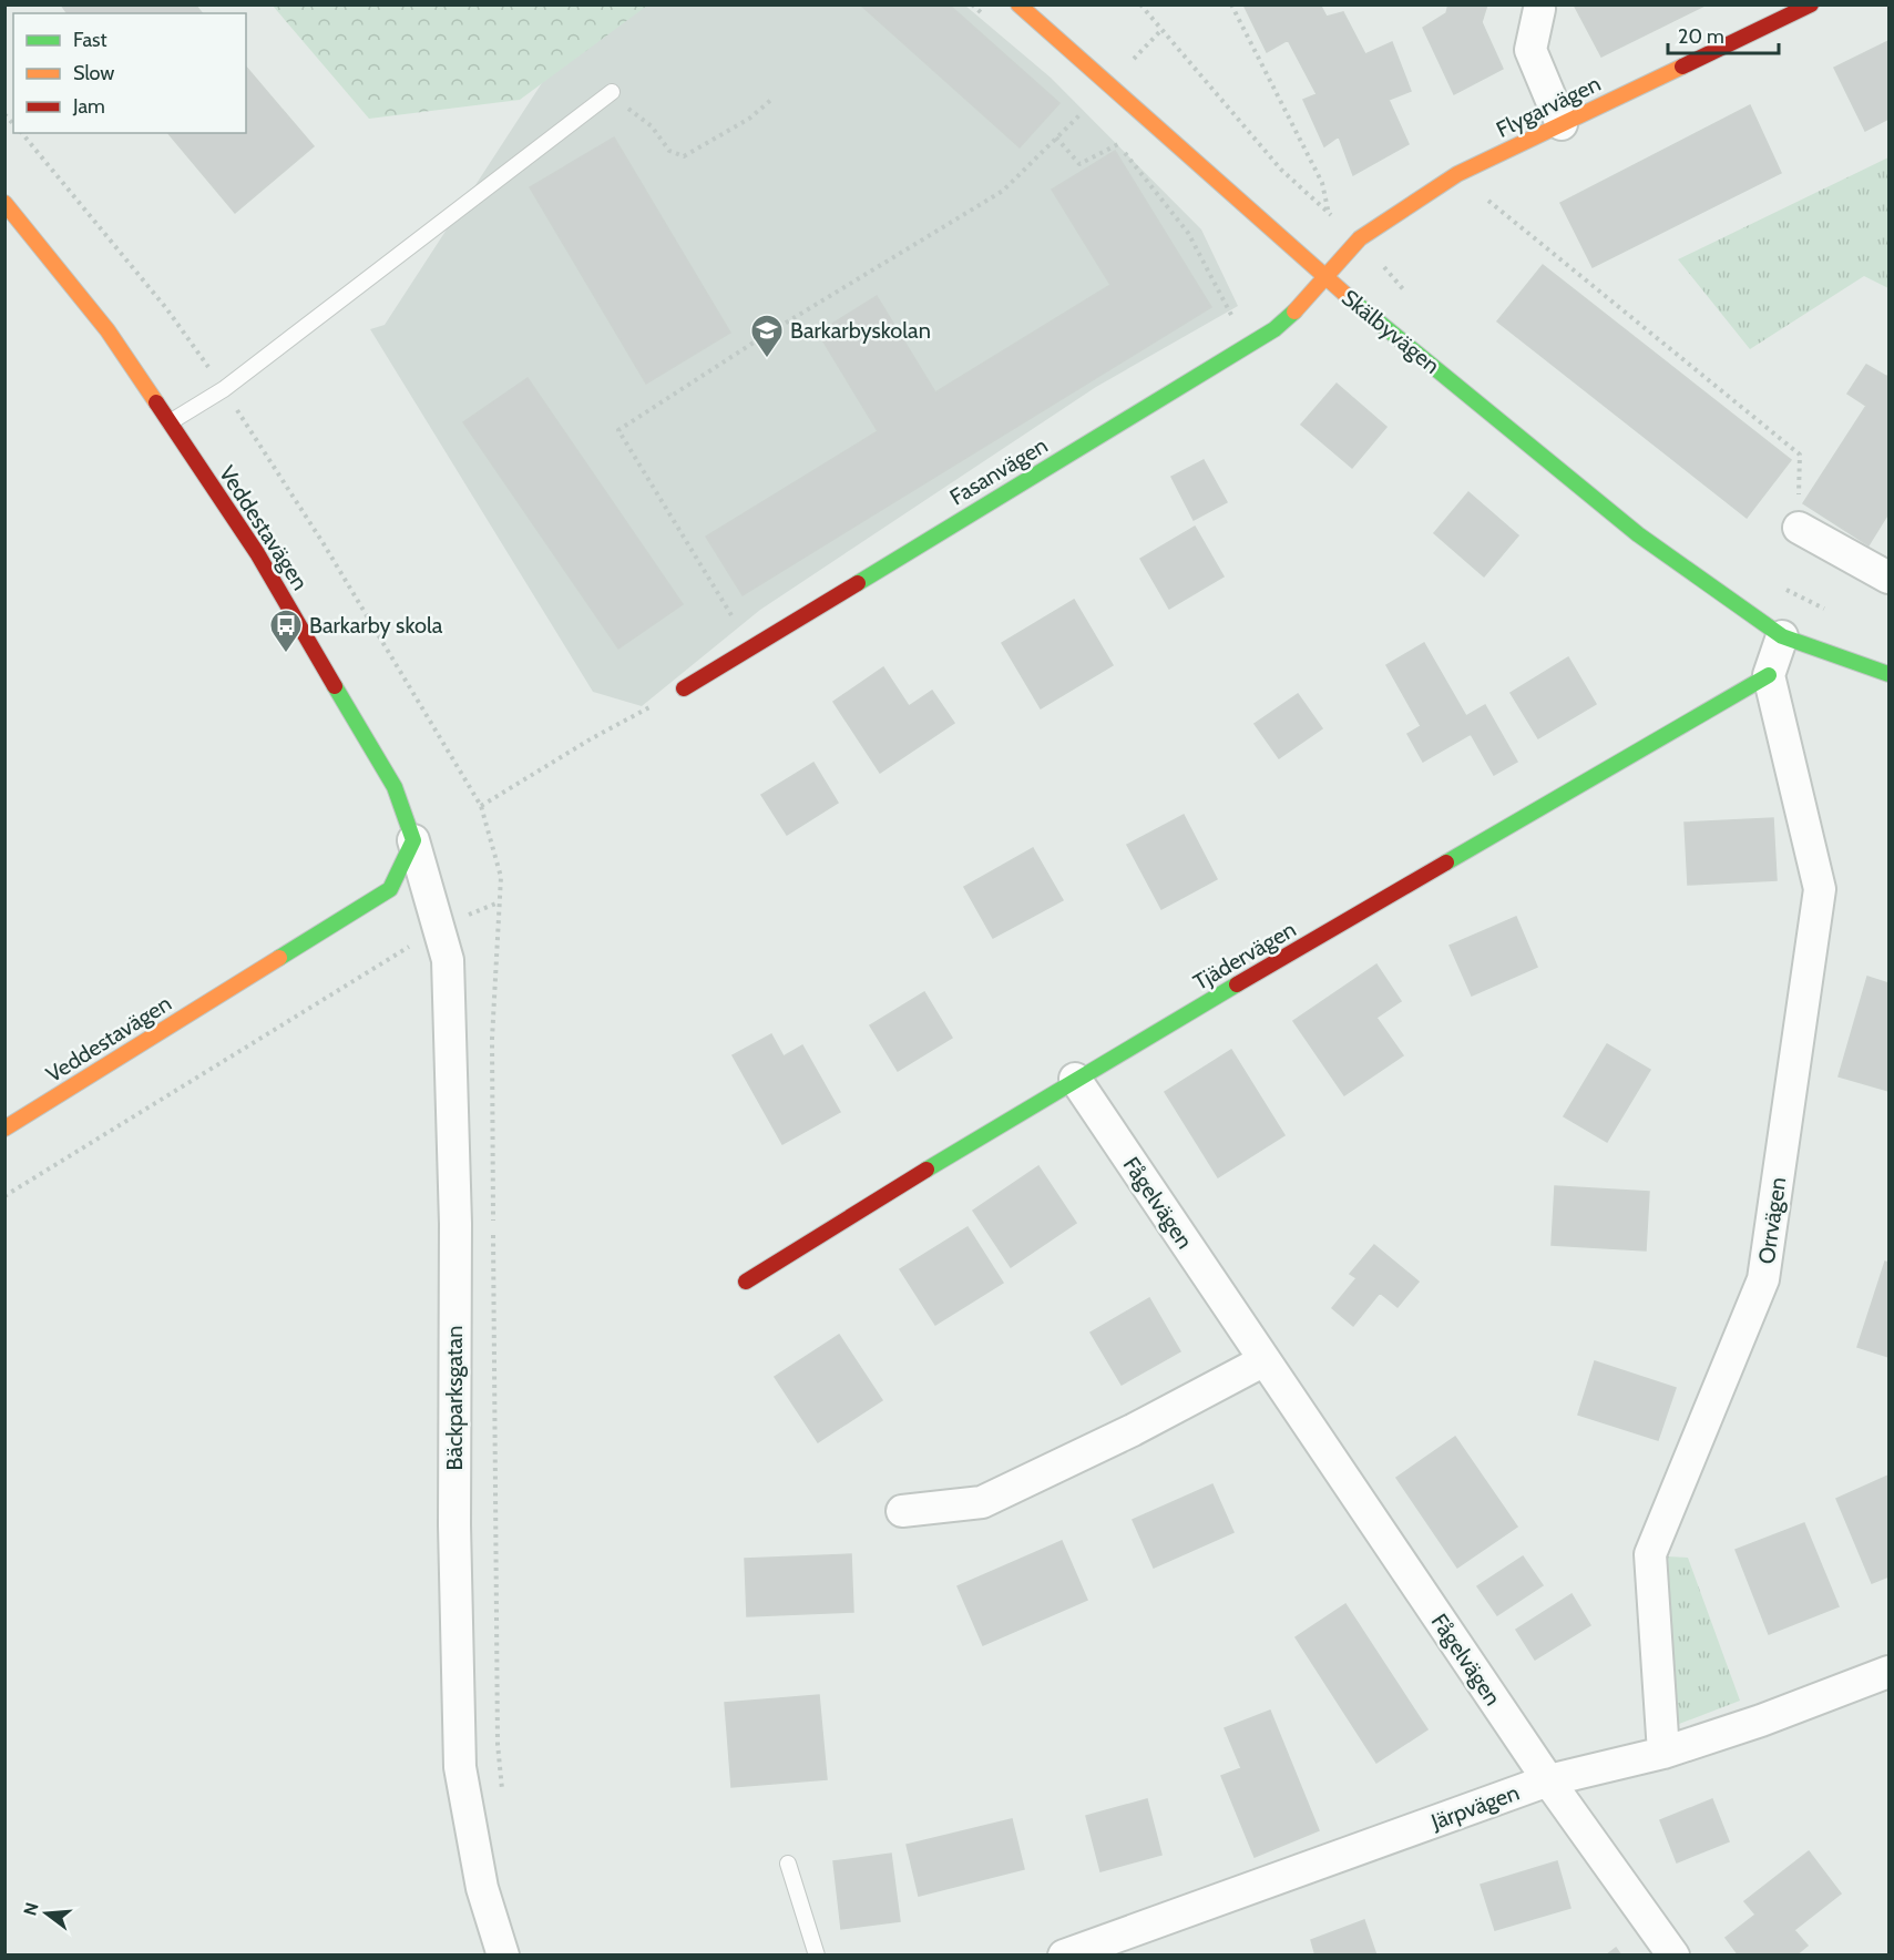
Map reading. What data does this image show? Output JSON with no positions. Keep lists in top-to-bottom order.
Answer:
{
  "streets": {
    "street": [
      "Flygarvägen",
      "Skälbyvägen",
      "Fasanvägen",
      "Veddestavägen",
      "Tjädervägen",
      "Fågelvägen",
      "Orrvägen",
      "Bäckparksgatan",
      "Järpvägen"
    ]
  },
  "crossings": [
    ["Flygarvägen", "Skälbyvägen"],
    ["Flygarvägen", "Fasanvägen"],
    ["Skälbyvägen", "Fasanvägen"],
    ["Veddestavägen", "Bäckparksgatan"],
    ["Tjädervägen", "Fågelvägen"],
    ["Tjädervägen", "Orrvägen"],
    ["Fågelvägen", "Järpvägen"],
    ["Orrvägen", "Järpvägen"]
  ],
  "places": {
    "school or university": ["Barkarbyskolan"],
    "bus stop": ["Barkarby skola"]
  },
  "legend": ["Fast", "Slow", "Jam"],
  "scale_bar": "20 m",
  "north": "left"
}
